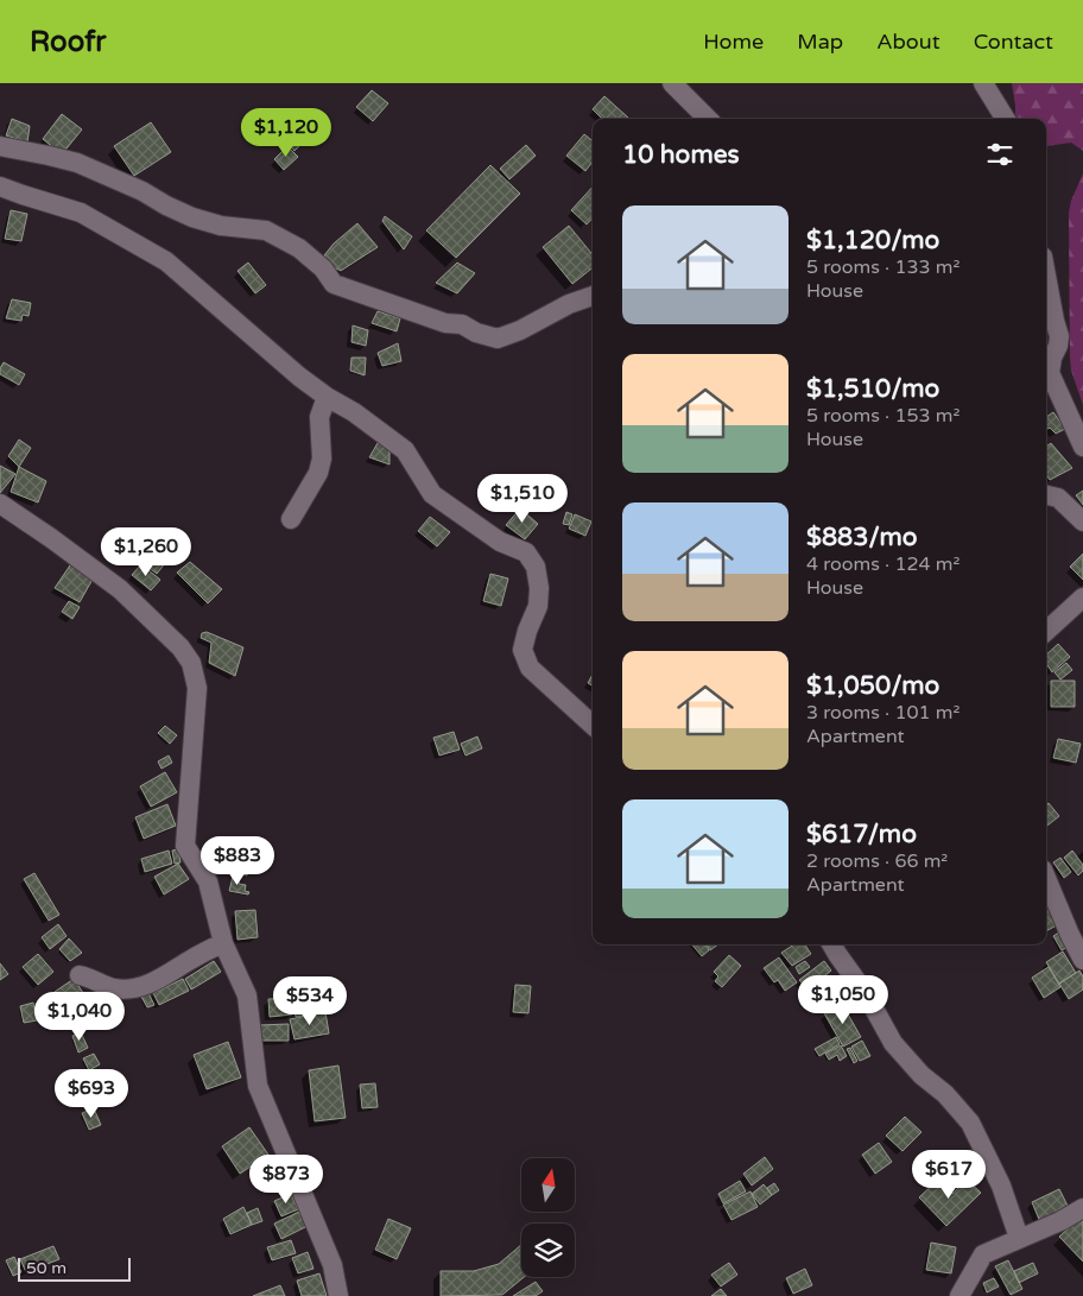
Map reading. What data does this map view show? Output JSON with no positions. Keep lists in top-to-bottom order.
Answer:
{
  "scale_bar": "50 m",
  "north": "top",
  "page": {
    "header": "Roofr",
    "nav": [
      "Home",
      "Map",
      "About",
      "Contact"
    ],
    "price": [
      "$1,120",
      "$1,510",
      "$1,260",
      "$883",
      "$1,050",
      "$534",
      "$1,040",
      "$693",
      "$617",
      "$873"
    ],
    "heading": "10 homes",
    "list": [
      {
        "name": "$1,120/mo",
        "note": "5 rooms · 133 m² · House"
      },
      {
        "name": "$1,510/mo",
        "note": "5 rooms · 153 m² · House"
      },
      {
        "name": "$883/mo",
        "note": "4 rooms · 124 m² · House"
      },
      {
        "name": "$1,050/mo",
        "note": "3 rooms · 101 m² · Apartment"
      },
      {
        "name": "$617/mo",
        "note": "2 rooms · 66 m² · Apartment"
      }
    ],
    "scale": "50 m"
  }
}
